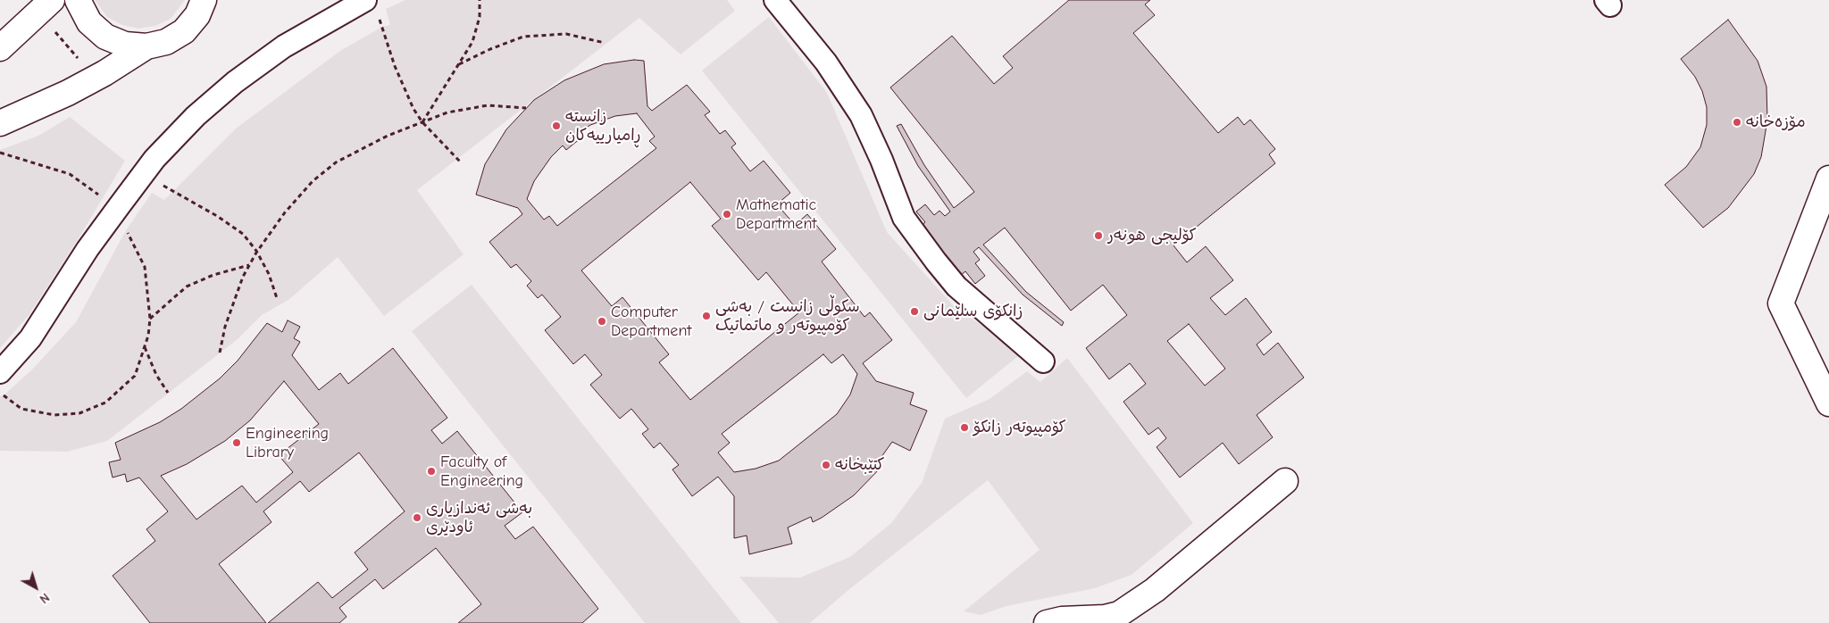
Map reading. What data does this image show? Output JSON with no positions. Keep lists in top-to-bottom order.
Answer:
{
  "places": [
    "مۆزەخانە",
    "زانستە ڕامیارییەکان",
    "Mathematic Department",
    "کۆلیجی هونەر",
    "زانکۆی سلێمانی",
    "سکوڵی زانست / بەشی کۆمپیوتەر و ماتماتیک",
    "Computer Department",
    "کۆمپیوتەر زانکۆ",
    "Engineering Library",
    "کتێبخانە",
    "Faculty of Engineering",
    "بەشی ئەندازیاری ئاودێری"
  ],
  "north": "bottom right"
}
